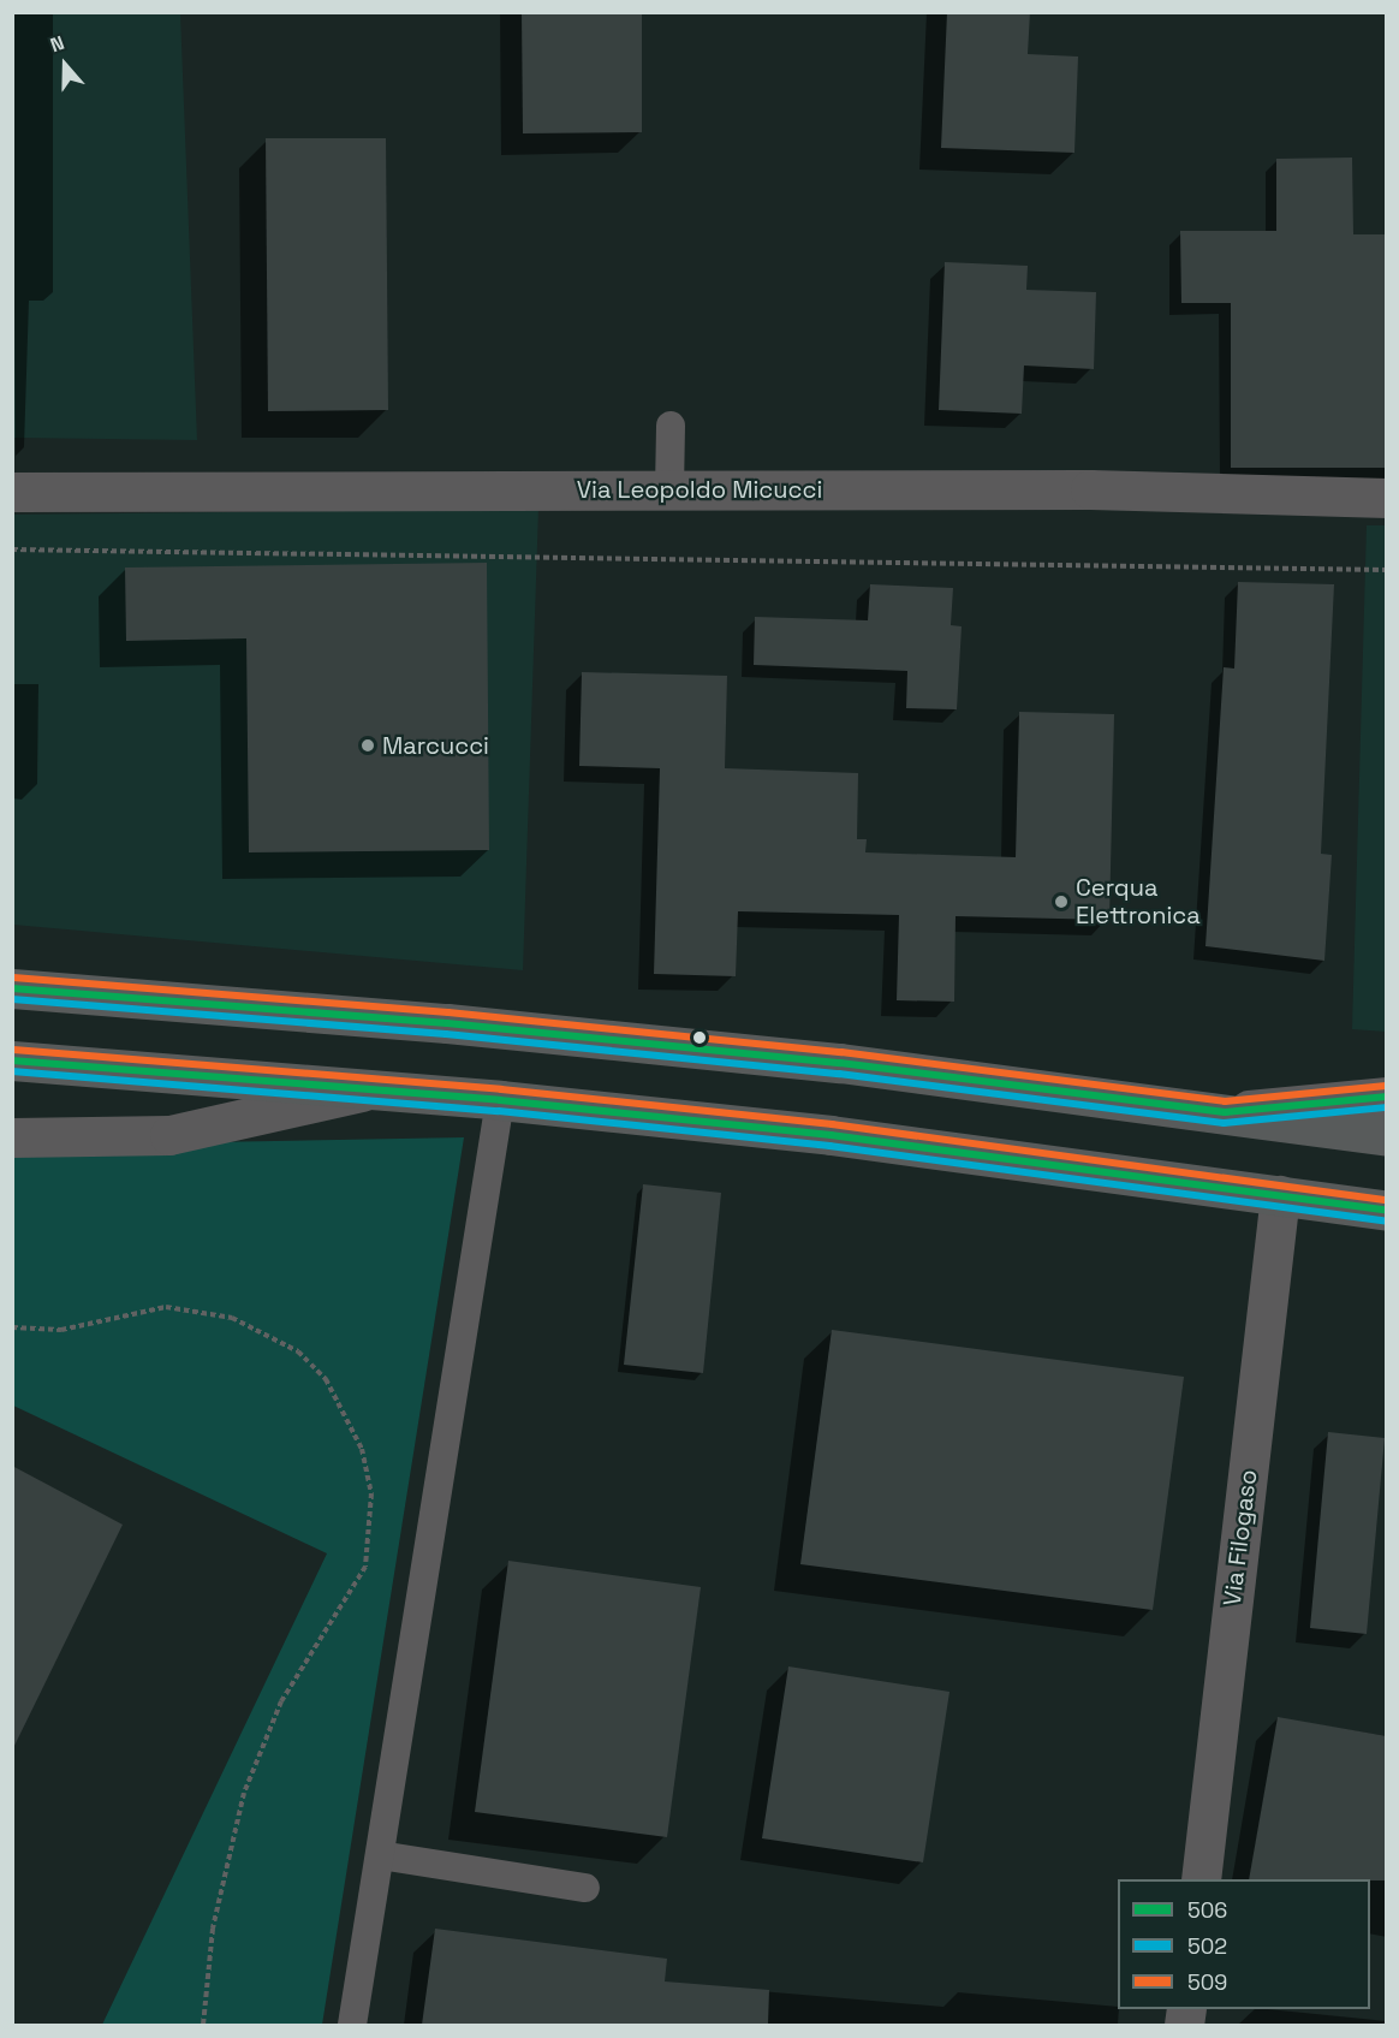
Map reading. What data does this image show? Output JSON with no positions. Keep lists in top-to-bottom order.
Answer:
{
  "streets": {
    "street": ["Via Leopoldo Micucci", "Via Filogaso"]
  },
  "places": ["Marcucci", "Cerqua Elettronica"],
  "lines": ["transit line 509", "transit line 506", "transit line 502"],
  "legend": ["506", "502", "509"],
  "north": "top"
}
